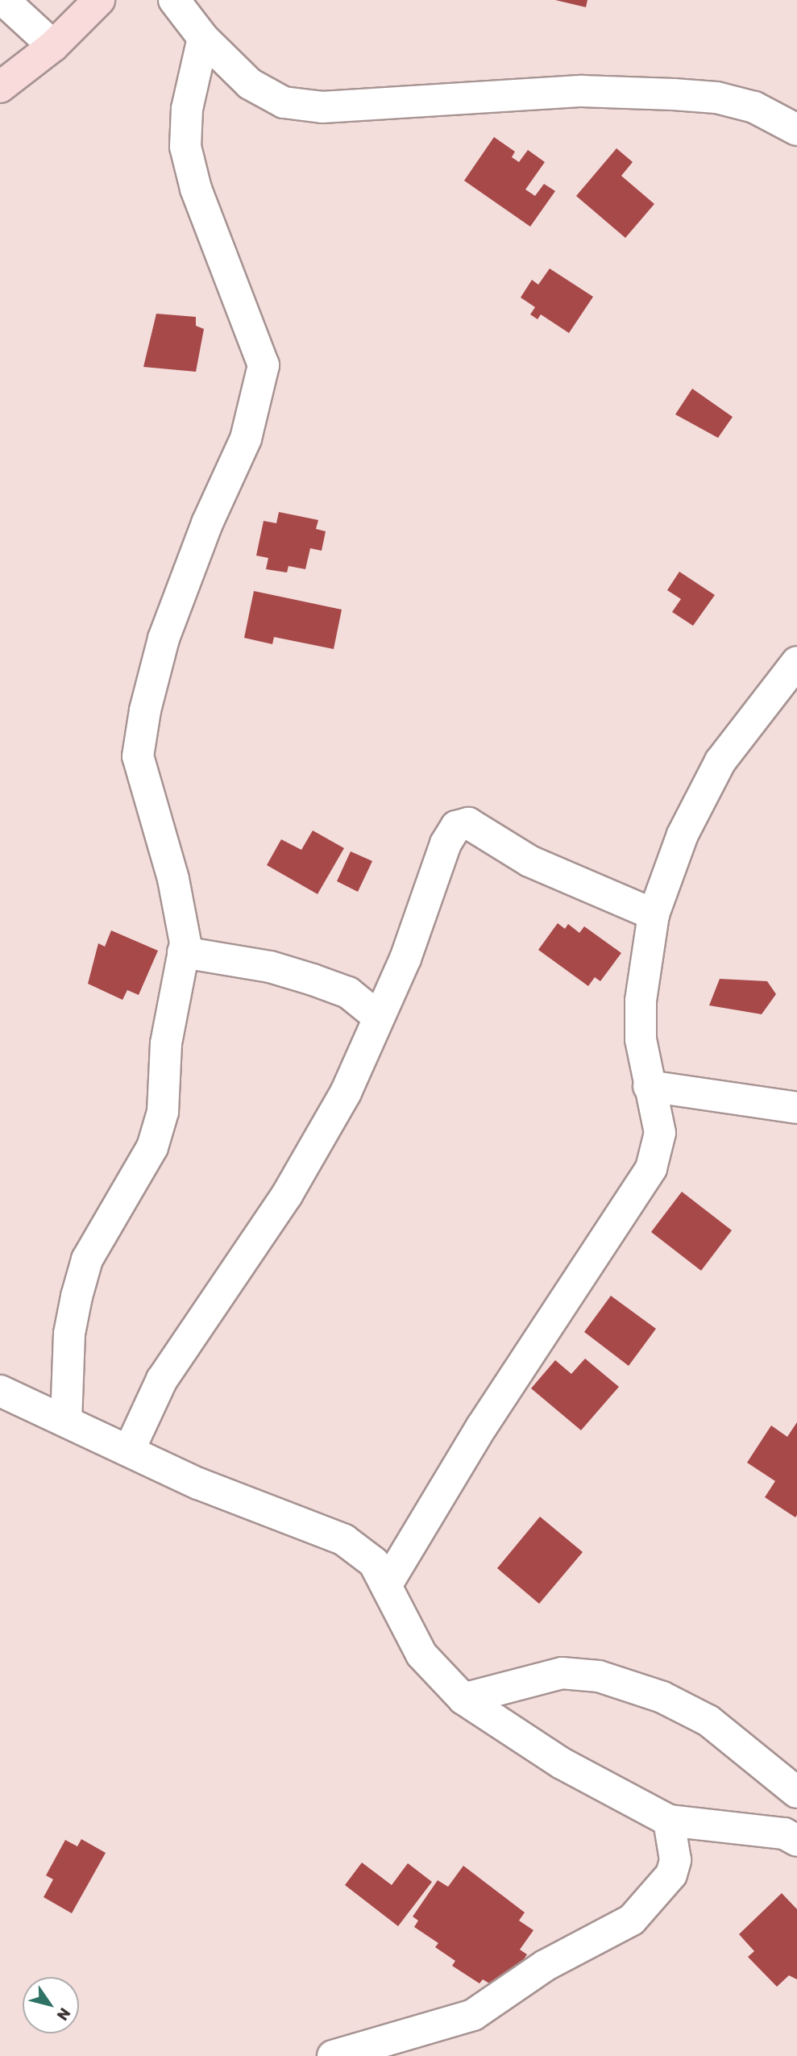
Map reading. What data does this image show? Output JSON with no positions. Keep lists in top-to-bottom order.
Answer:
{
  "north": "bottom right"
}
